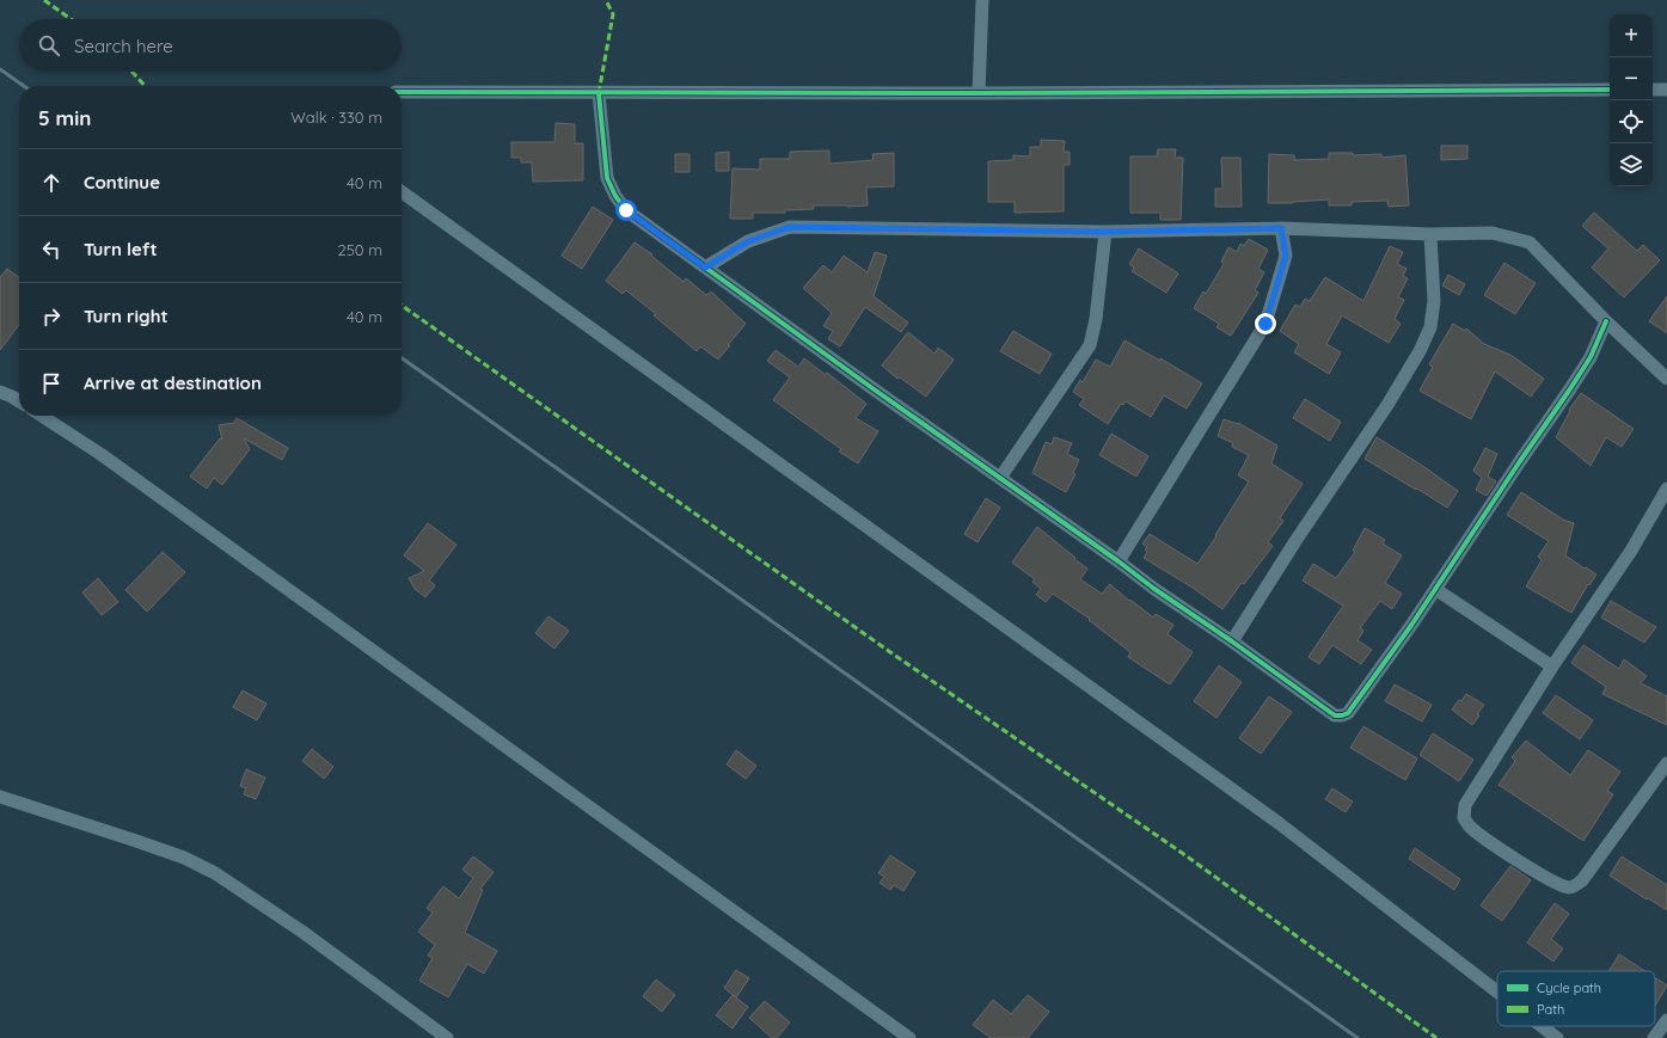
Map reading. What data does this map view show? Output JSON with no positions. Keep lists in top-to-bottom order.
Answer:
{
  "legend": ["Cycle path", "Path"],
  "page": {
    "map_buttons": ["+", "−"],
    "search": "Search here",
    "heading": ["5 min", "Walk · 330 m"],
    "list": [
      ["Continue", "40 m"],
      ["Turn left", "250 m"],
      ["Turn right", "40 m"],
      "Arrive at destination"
    ]
  }
}
